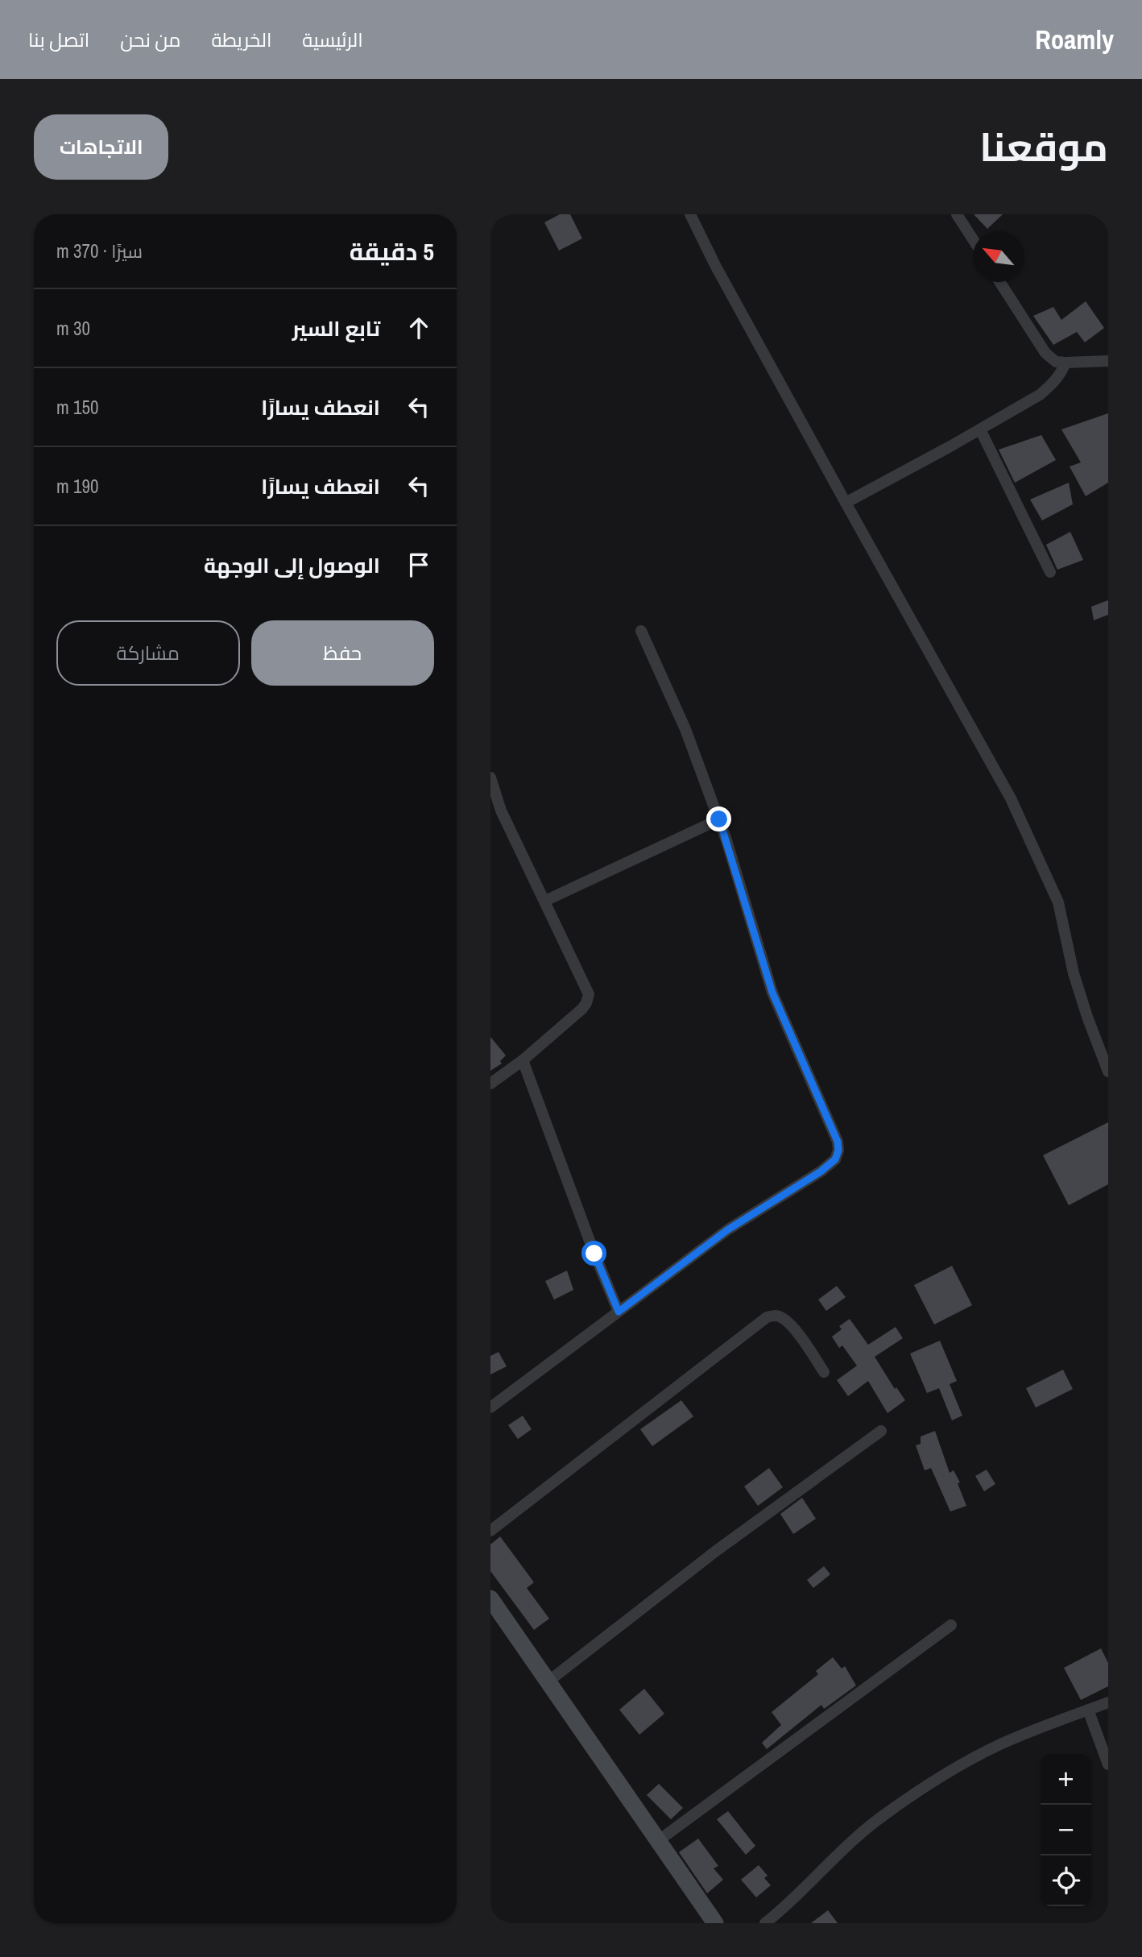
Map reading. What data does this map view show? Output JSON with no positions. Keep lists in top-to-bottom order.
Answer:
{
  "north": "top left",
  "page": {
    "header": "Roamly",
    "nav": [
      "الرئيسية",
      "الخريطة",
      "من نحن",
      "اتصل بنا"
    ],
    "title": "موقعنا",
    "buttons": [
      "الاتجاهات",
      ["حفظ", "مشاركة"]
    ],
    "heading": ["5 دقيقة", "سيرًا · 370 m"],
    "list": [
      ["تابع السير", "30 m"],
      ["انعطف يسارًا", "150 m"],
      ["انعطف يسارًا", "190 m"],
      "الوصول إلى الوجهة"
    ],
    "map_buttons": ["+", "−"]
  }
}
